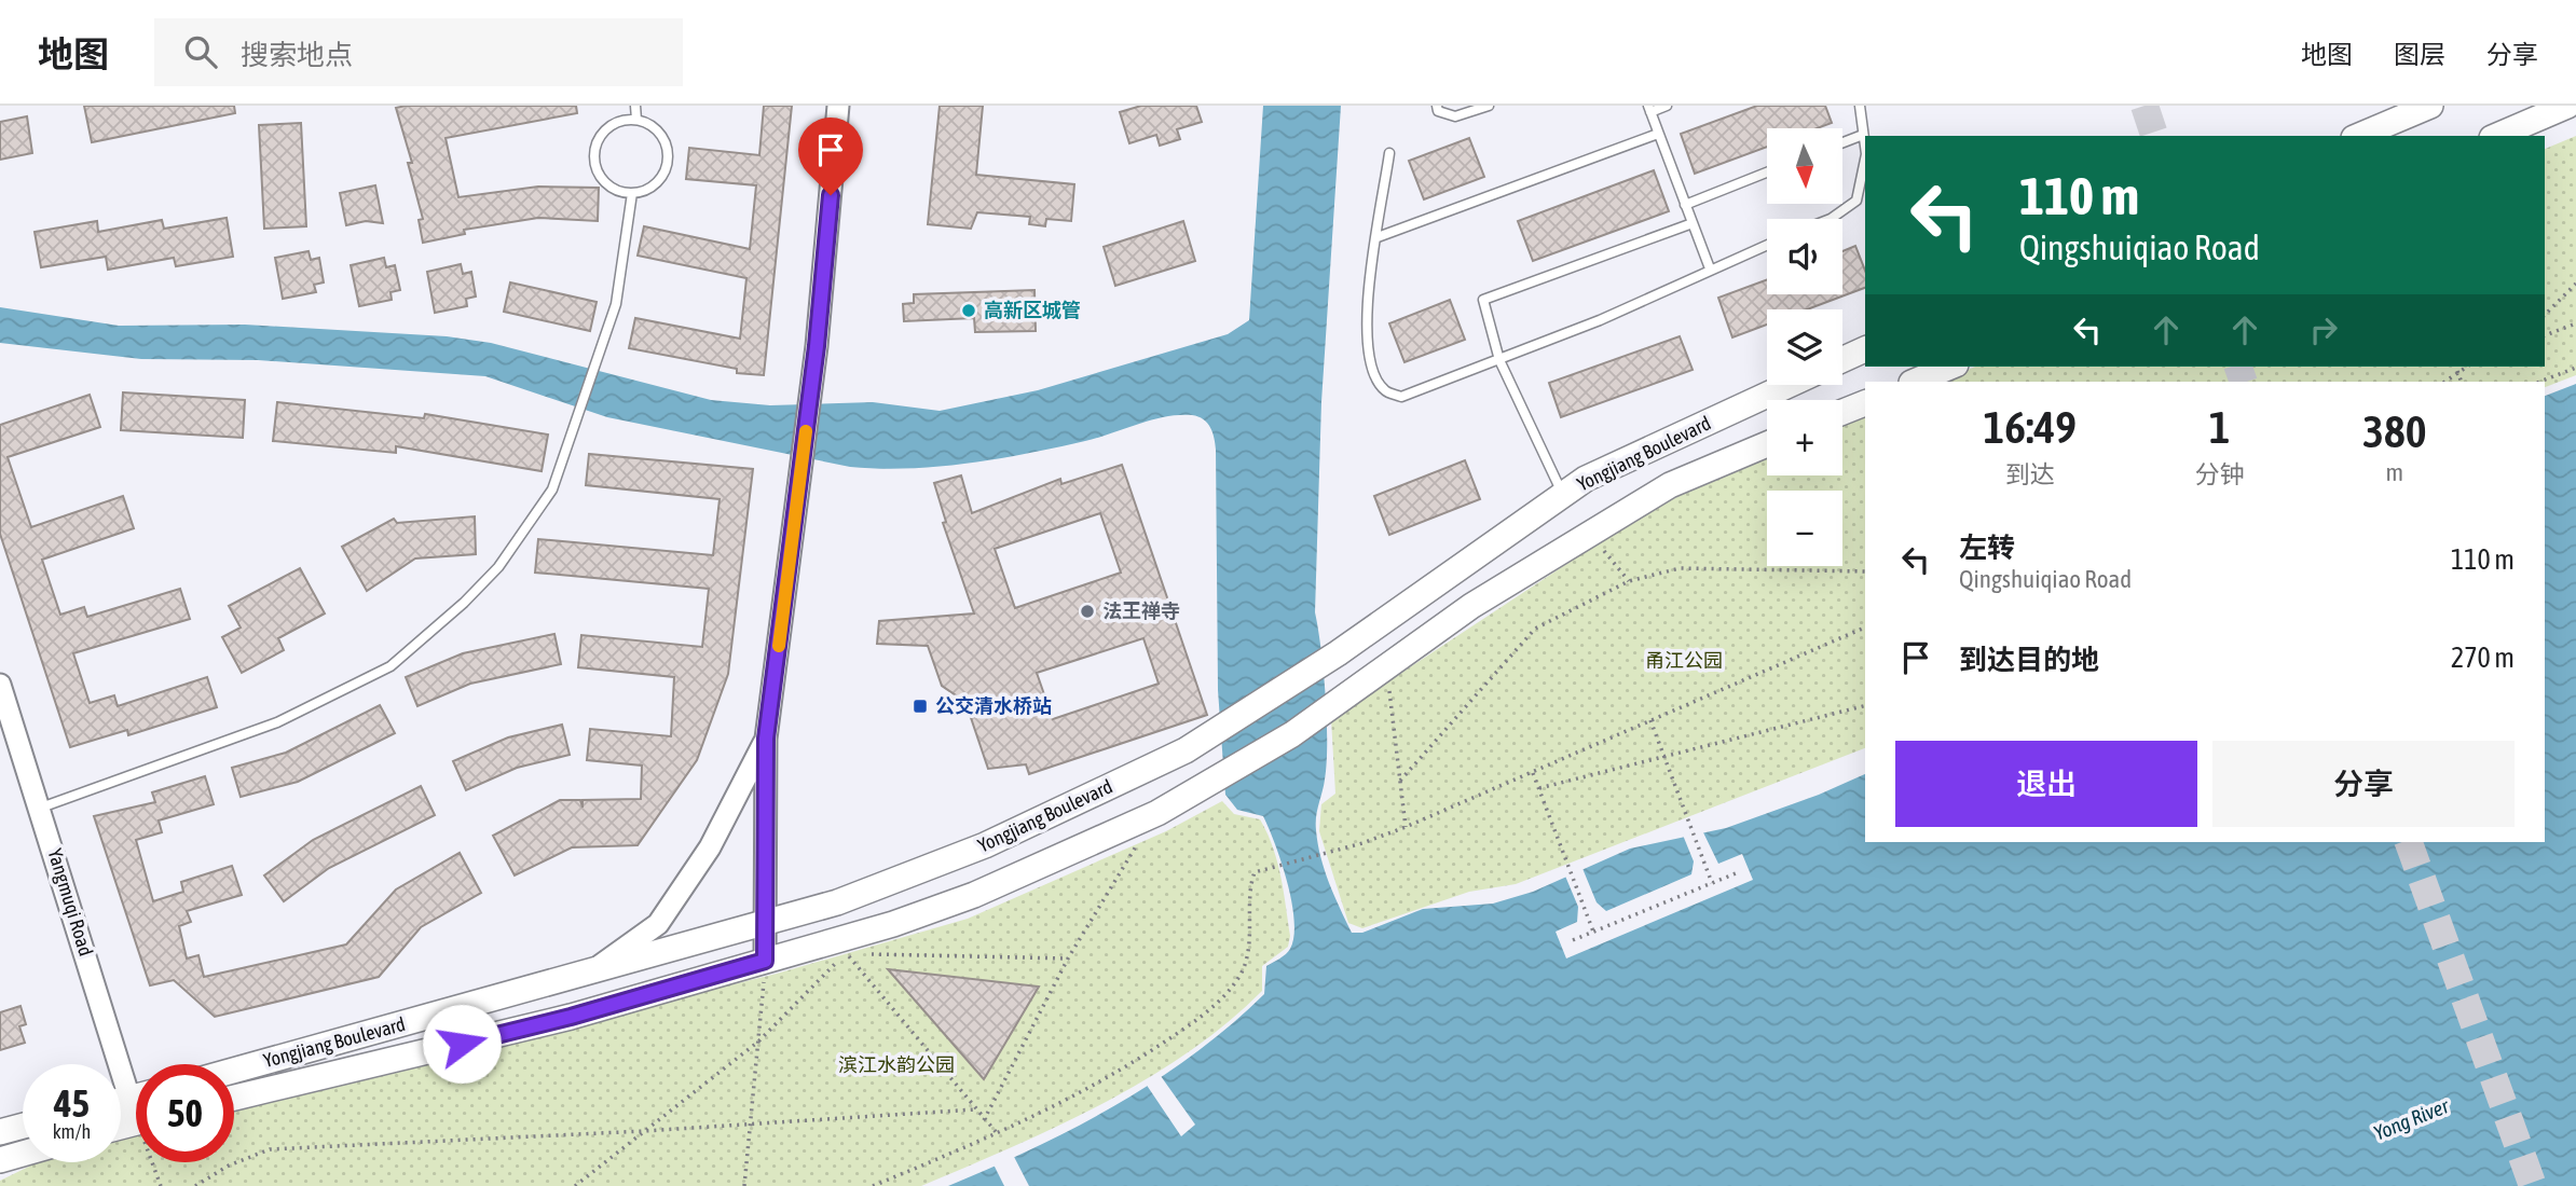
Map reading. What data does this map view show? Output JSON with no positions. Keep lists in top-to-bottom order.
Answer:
{
  "streets": {
    "main road": ["Yongjiang Boulevard"],
    "street": ["Yangmuqi Road"]
  },
  "water": ["Yong River"],
  "parks": ["甬江公园", "滨江水韵公园"],
  "places": {
    "other": ["高新区城管", "法王禅寺"],
    "transit": ["公交清水桥站"]
  },
  "north": "bottom",
  "page": {
    "header": "地图",
    "search": "搜索地点",
    "nav": ["地图", "图层", "分享"],
    "map_buttons": ["+", "−"],
    "turn": ["110 m", "Qingshuiqiao Road"],
    "eta": [
      "16:49",
      "到达",
      "1",
      "分钟",
      "380",
      "m"
    ],
    "list": [
      {
        "name": "左转",
        "note": "Qingshuiqiao Road",
        "value": "110 m"
      },
      {
        "name": "到达目的地",
        "value": "270 m"
      }
    ],
    "buttons": ["退出", "分享"],
    "speed": "45 km/h",
    "limit": "50"
  }
}
